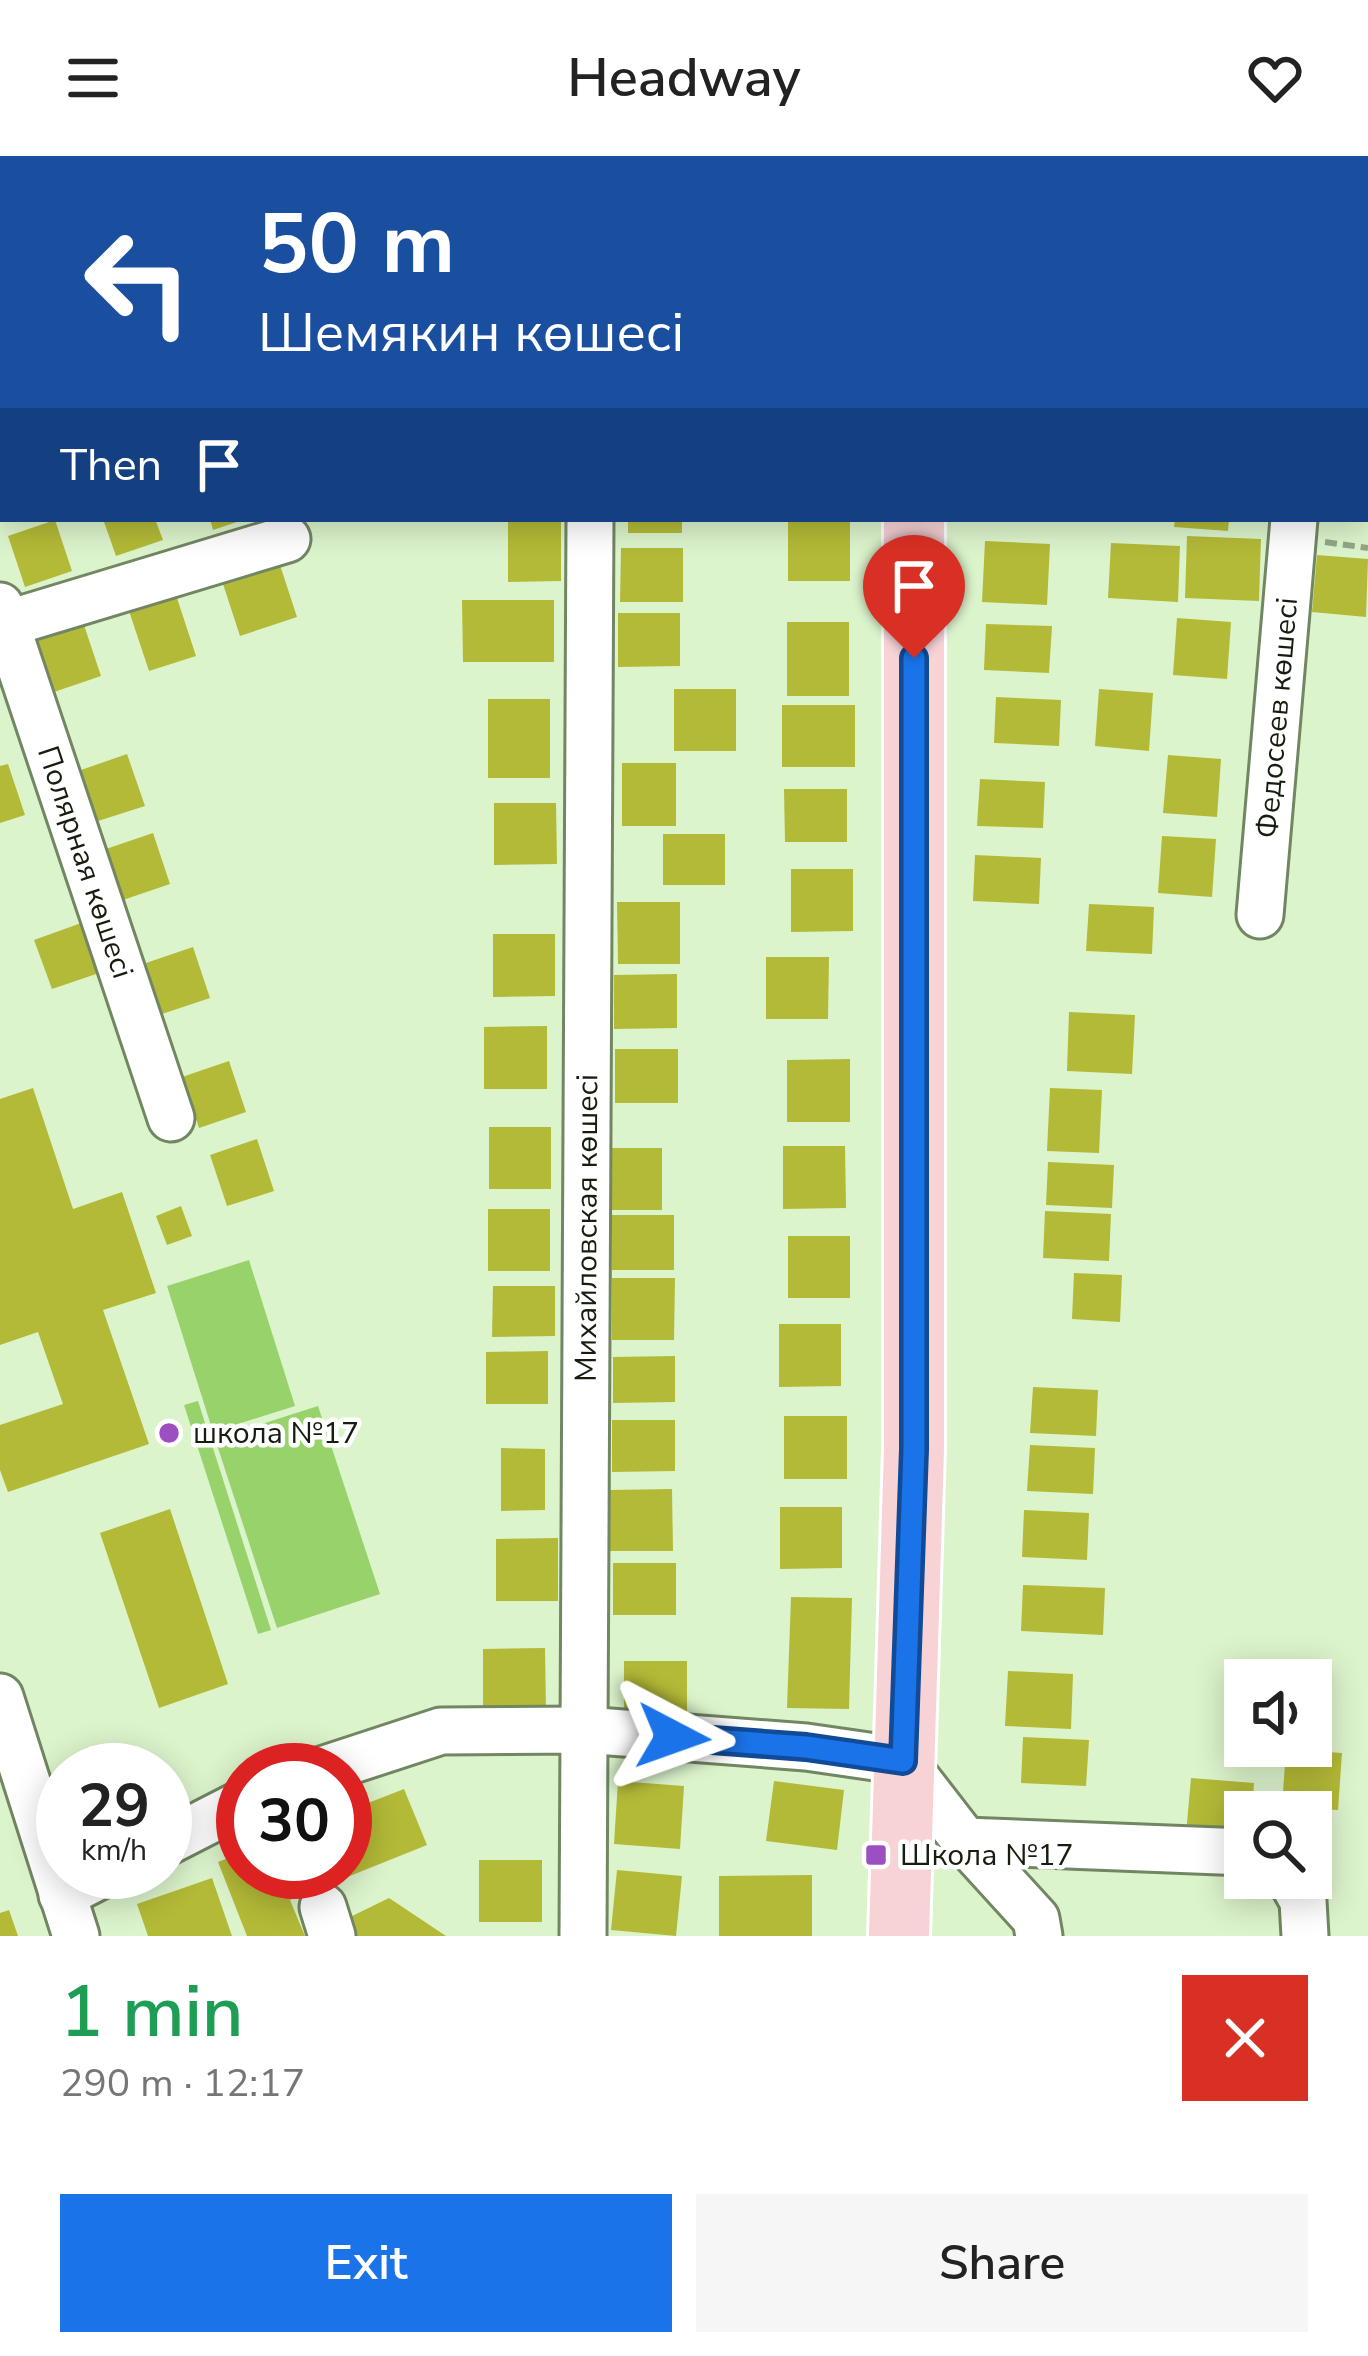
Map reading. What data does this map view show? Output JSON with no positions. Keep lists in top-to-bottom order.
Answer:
{
  "streets": {
    "street": ["Федосеев көшесі", "Полярная көшесі", "Михайловская көшесі"]
  },
  "places": {
    "other": ["школа №17"],
    "transit": ["Школа №17"]
  },
  "page": {
    "header": "Headway",
    "turn": ["50 m", "Шемякин көшесі"],
    "then": "Then",
    "speed": "29 km/h",
    "limit": "30",
    "heading": ["1 min", "290 m · 12:17"],
    "buttons": ["Exit", "Share"]
  }
}
